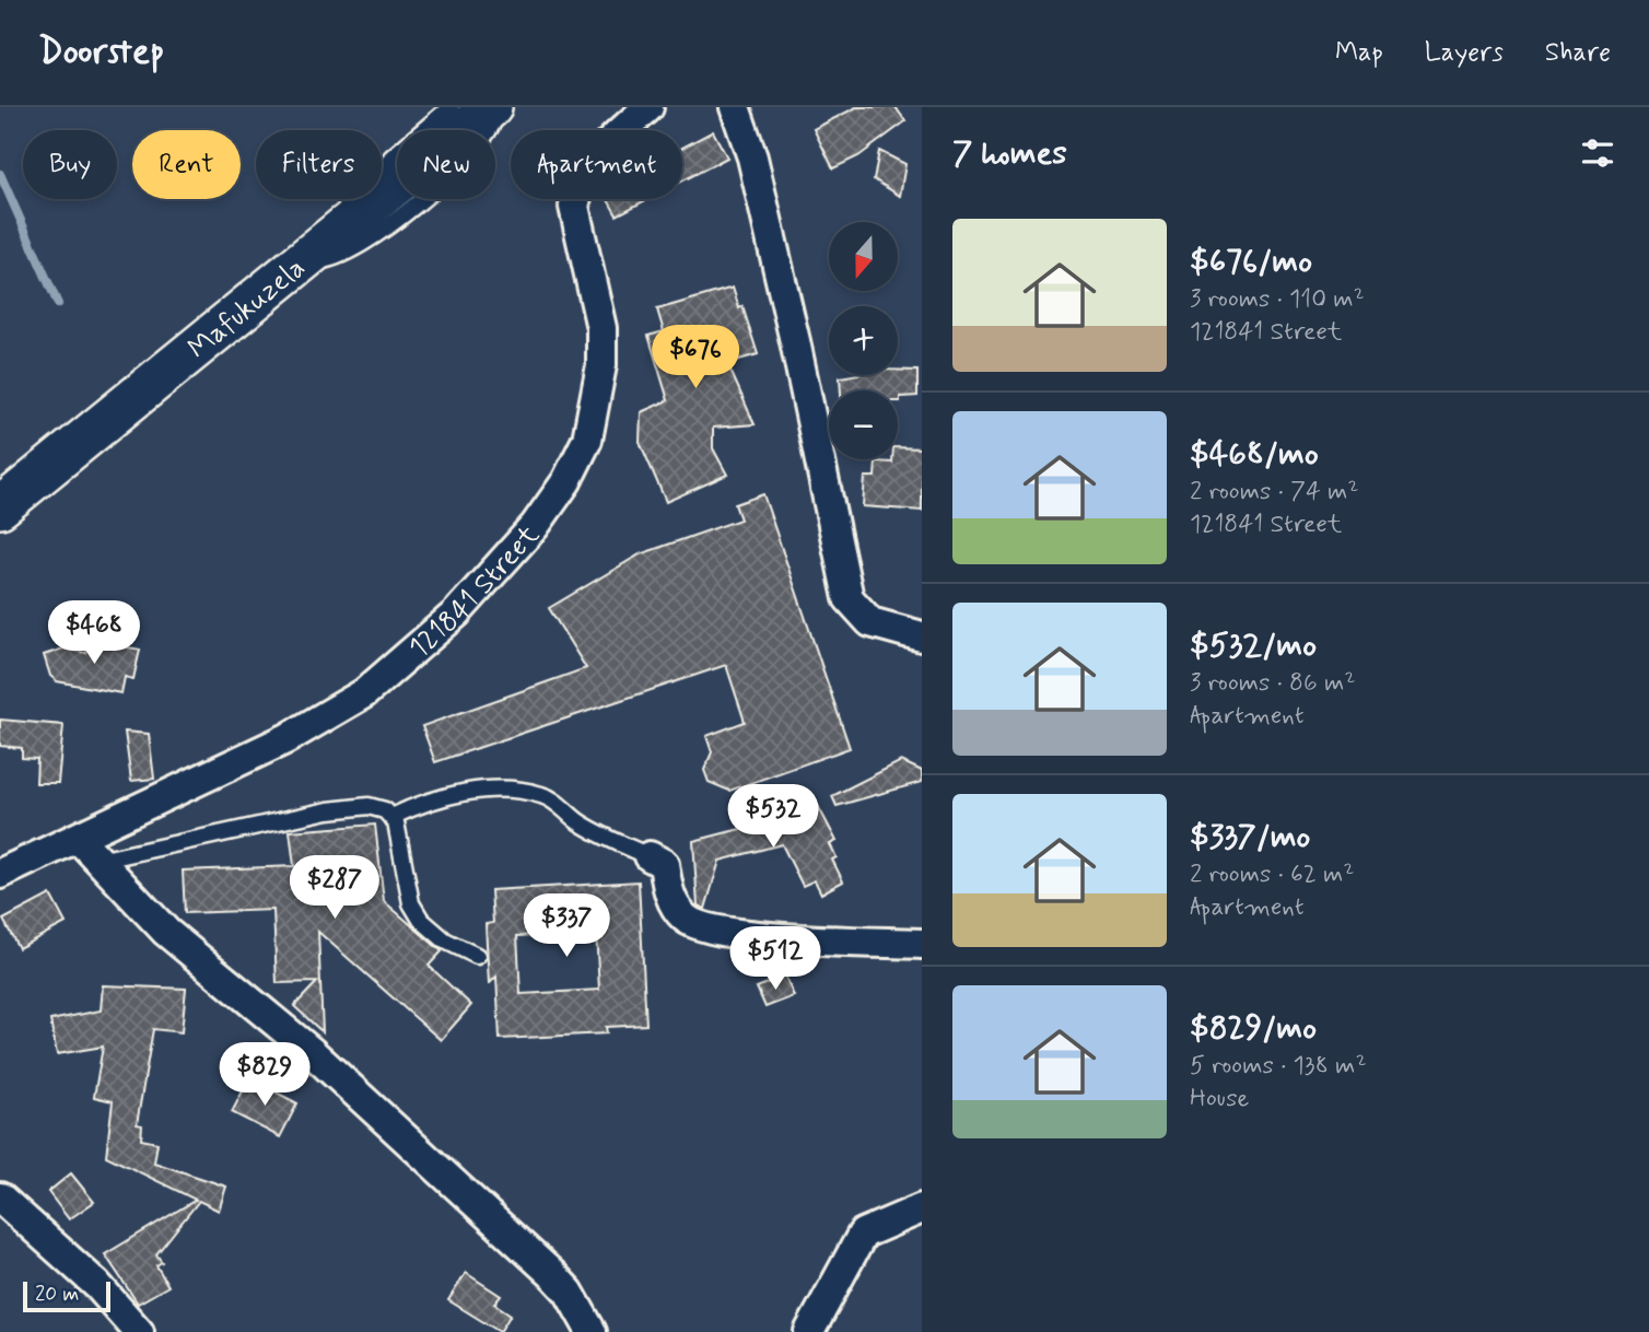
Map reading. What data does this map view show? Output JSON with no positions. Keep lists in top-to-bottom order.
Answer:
{
  "streets": {
    "main road": ["Mafukuzela"],
    "street": ["121841 Street"]
  },
  "scale_bar": "20 m",
  "north": "bottom",
  "page": {
    "header": "Doorstep",
    "nav": ["Map", "Layers", "Share"],
    "heading": "7 homes",
    "chip": [
      "Buy",
      "Rent",
      "Filters",
      "New",
      "Apartment"
    ],
    "list": [
      {
        "name": "$676/mo",
        "note": "3 rooms · 110 m² · 121841 Street"
      },
      {
        "name": "$468/mo",
        "note": "2 rooms · 74 m² · 121841 Street"
      },
      {
        "name": "$532/mo",
        "note": "3 rooms · 86 m² · Apartment"
      },
      {
        "name": "$337/mo",
        "note": "2 rooms · 62 m² · Apartment"
      },
      {
        "name": "$829/mo",
        "note": "5 rooms · 138 m² · House"
      }
    ],
    "map_buttons": ["+", "−"],
    "price": [
      "$676",
      "$468",
      "$532",
      "$287",
      "$337",
      "$512",
      "$829"
    ],
    "scale": "20 m"
  }
}
